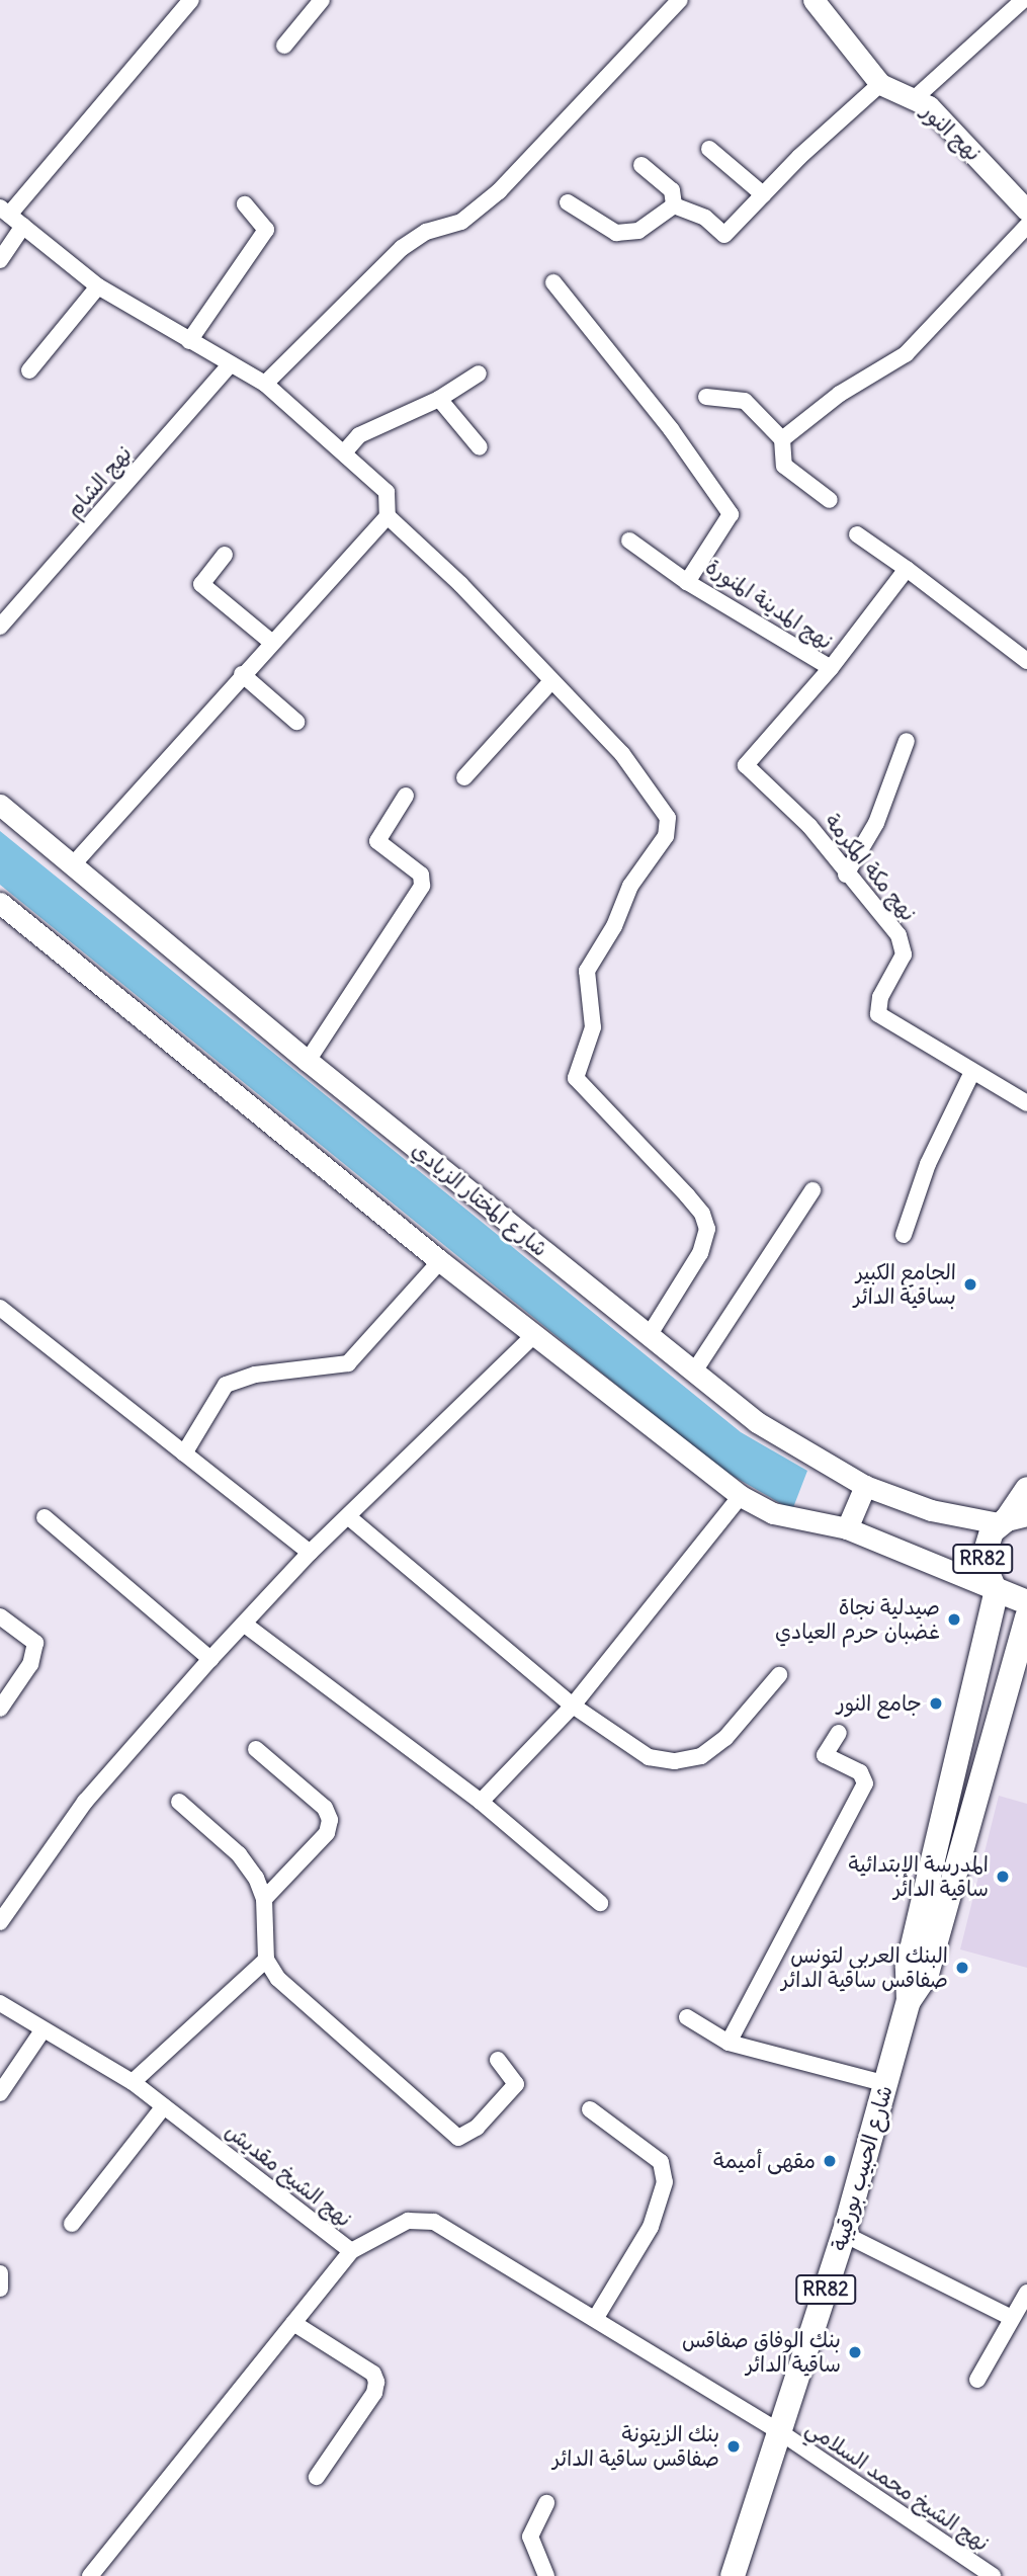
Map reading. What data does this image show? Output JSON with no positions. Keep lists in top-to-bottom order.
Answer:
{
  "streets": {
    "main road": [
      "نهج النور",
      "شارع المختار الزيادي",
      "RR82",
      "شارع الحبيب بورقيبة"
    ],
    "street": [
      "نهج الشام",
      "نهج المدينة المنورة",
      "نهج مكة المكرمة",
      "نهج الشيخ مقديش",
      "نهج الشيخ محمد السلامي"
    ]
  },
  "crossings": [
    ["نهج المدينة المنورة", "نهج مكة المكرمة"],
    ["شارع المختار الزيادي", "RR82"],
    ["RR82", "شارع الحبيب بورقيبة"],
    ["شارع الحبيب بورقيبة", "نهج الشيخ مقديش"],
    ["شارع الحبيب بورقيبة", "نهج الشيخ محمد السلامي"],
    ["نهج الشيخ مقديش", "نهج الشيخ محمد السلامي"]
  ],
  "places": [
    "الجامع الكبير بساقية الدائر",
    "صيدلية نجاة غضبان حرم العيادي",
    "جامع النور",
    "المدرسة الإبتدائية ساقية الدائر",
    "البنك العربي لتونس صفاقس ساقية الدائر",
    "مقهى أميمة",
    "بنك الوفاق صفاقس ساقية الدائر",
    "بنك الزيتونة صفاقس ساقية الدائر"
  ]
}
